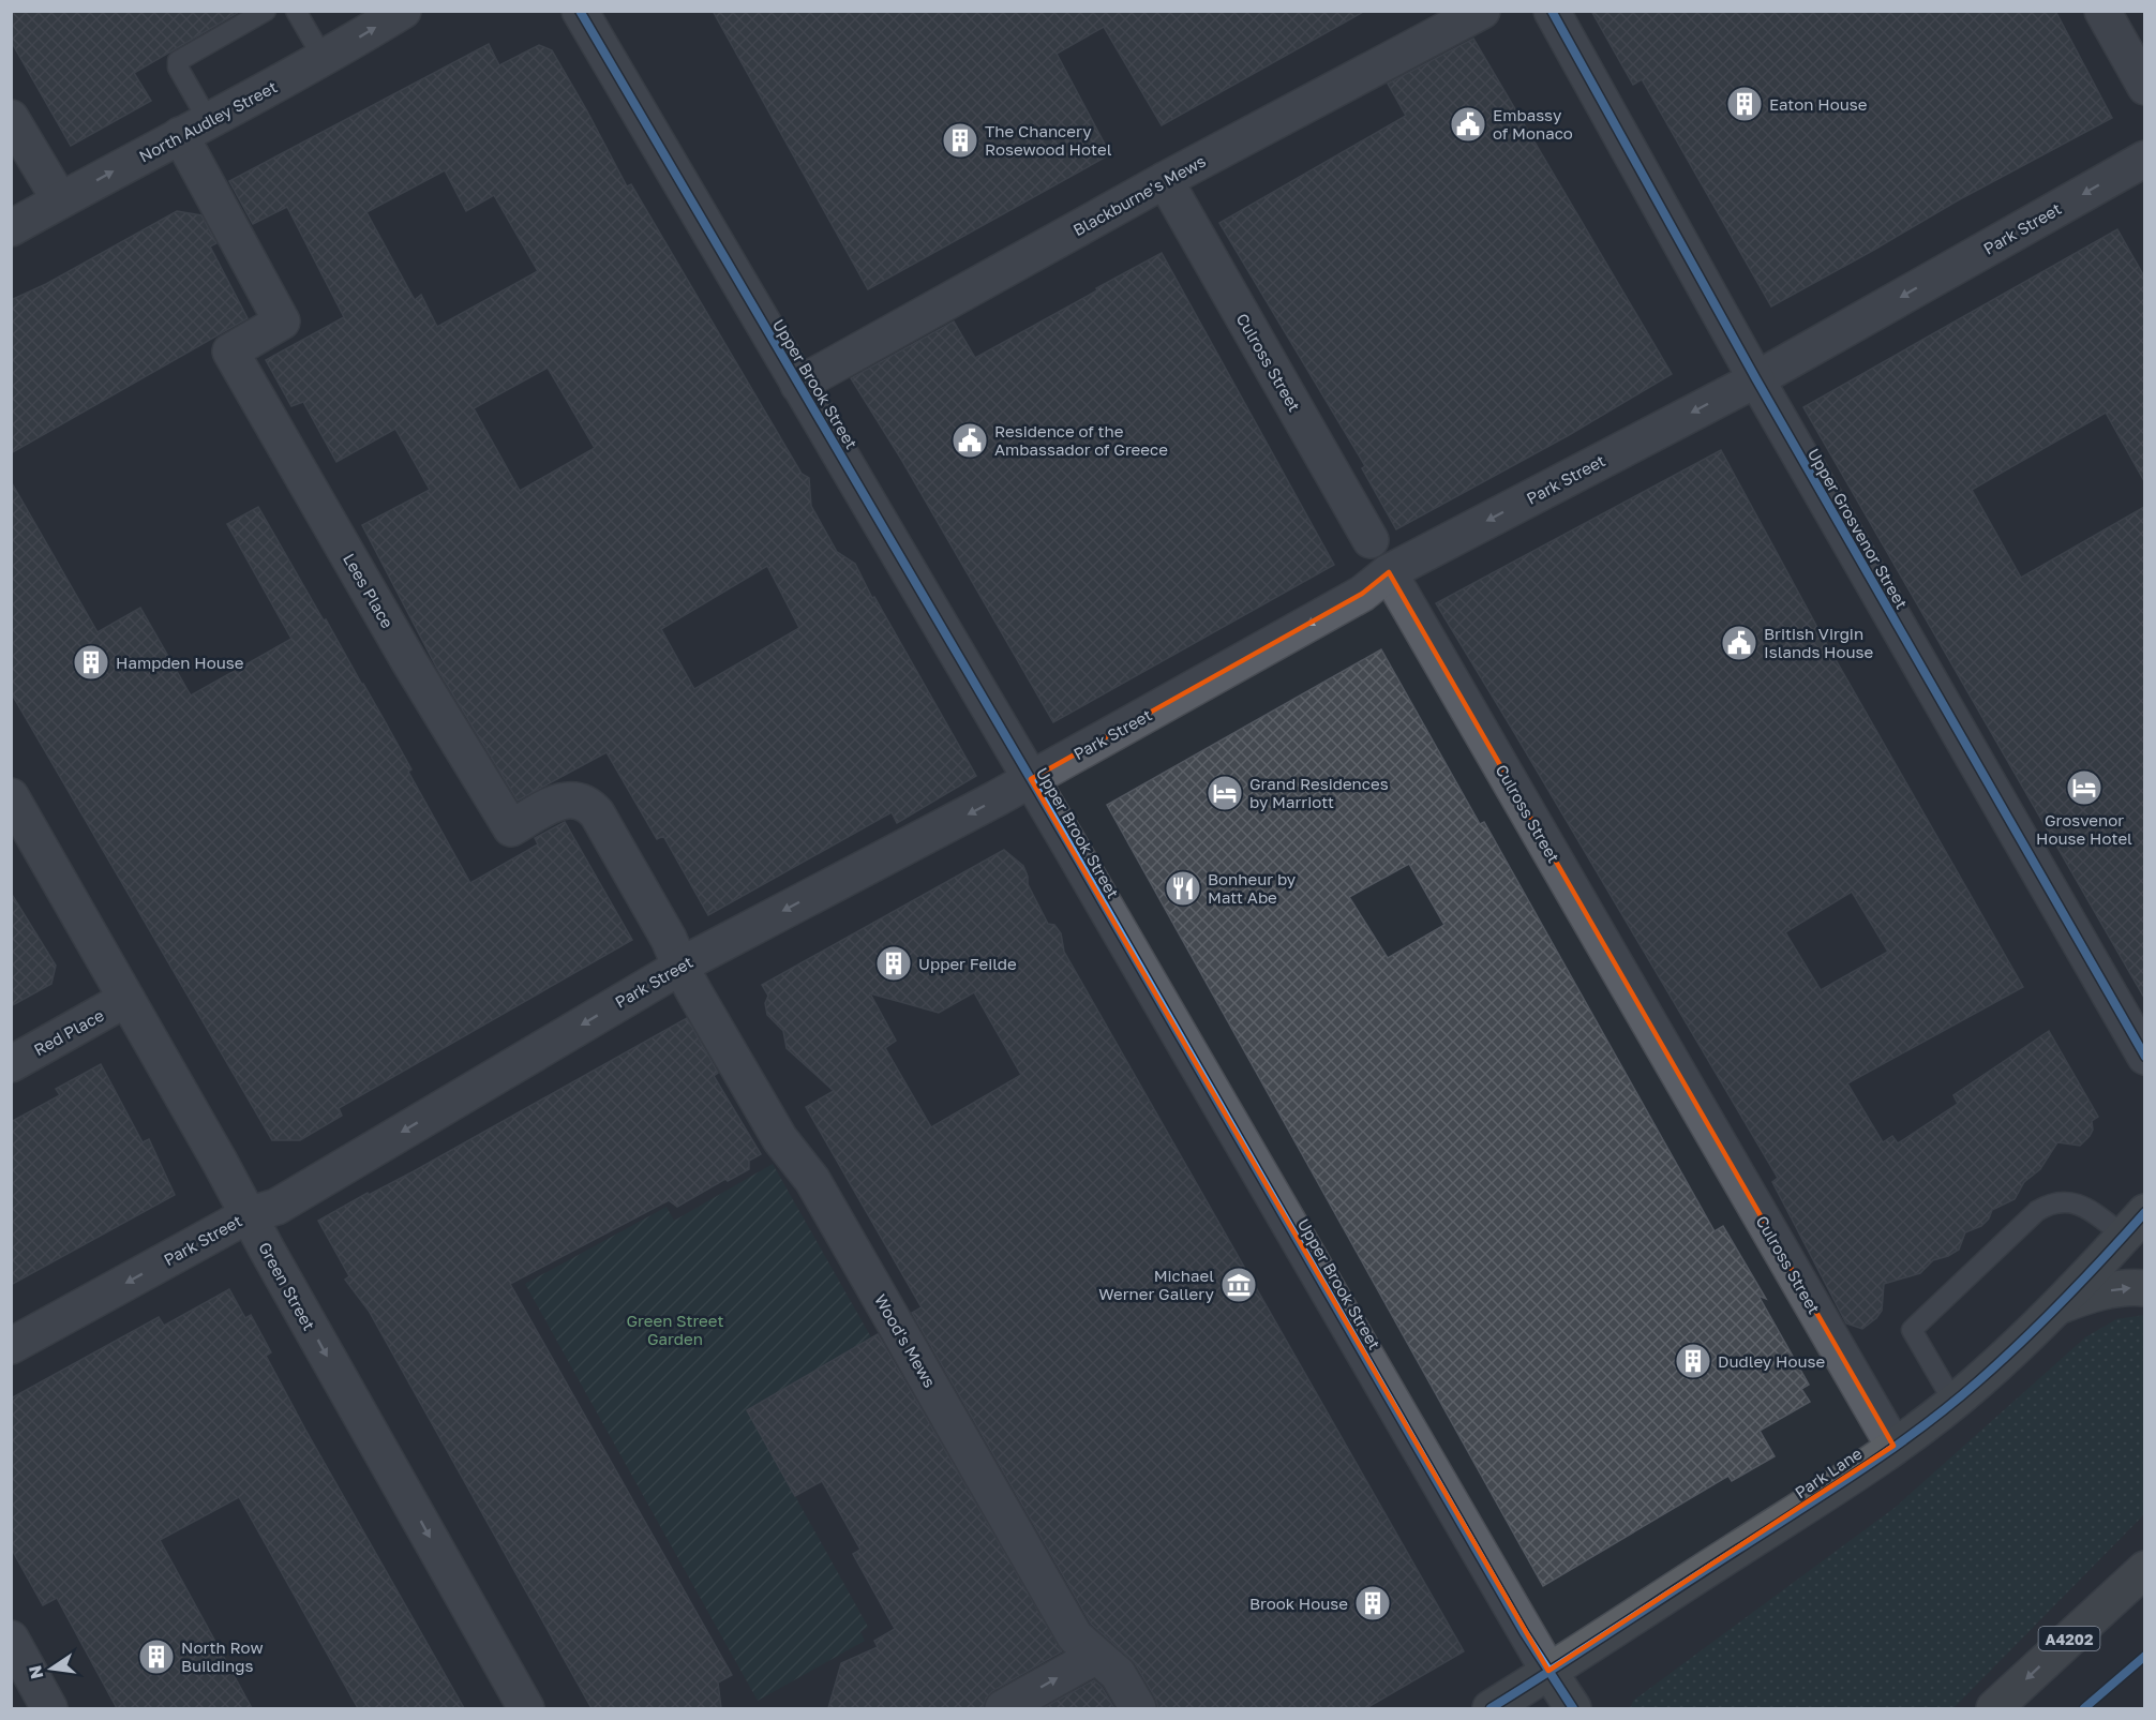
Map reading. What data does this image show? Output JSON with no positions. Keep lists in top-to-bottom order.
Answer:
{
  "streets": {
    "highway": ["Park Lane", "A4202"],
    "street": [
      "North Audley Street",
      "Blackburne's Mews",
      "Park Street",
      "Culross Street",
      "Upper Brook Street",
      "Upper Grosvenor Street",
      "Lees Place",
      "Red Place",
      "Green Street",
      "Wood's Mews"
    ]
  },
  "crossings": [
    ["North Audley Street", "Lees Place"],
    ["Blackburne's Mews", "Culross Street"],
    ["Blackburne's Mews", "Upper Brook Street"],
    ["Park Street", "Culross Street"],
    ["Park Street", "Upper Brook Street"],
    ["Park Street", "Upper Grosvenor Street"],
    ["Park Street", "Lees Place"],
    ["Park Street", "Green Street"],
    ["Park Street", "Wood's Mews"],
    ["Culross Street", "Park Lane"],
    ["Upper Brook Street", "Park Lane"],
    ["Lees Place", "Wood's Mews"],
    ["Red Place", "Green Street"]
  ],
  "one_way": ["North Audley Street", "Park Street", "Green Street"],
  "parks": ["Green Street Garden"],
  "places": {
    "building": [
      "Eaton House",
      "The Chancery Rosewood Hotel",
      "Hampden House",
      "Upper Feilde",
      "Dudley House",
      "Brook House",
      "North Row Buildings"
    ],
    "public building": ["Embassy of Monaco", "Residence of the Ambassador of Greece", "British Virgin Islands House"],
    "hotel": ["Grosvenor House Hotel", "Grand Residences by Marriott"],
    "restaurant": ["Bonheur by Matt Abe"],
    "museum": ["Michael Werner Gallery"]
  },
  "north": "left"
}
